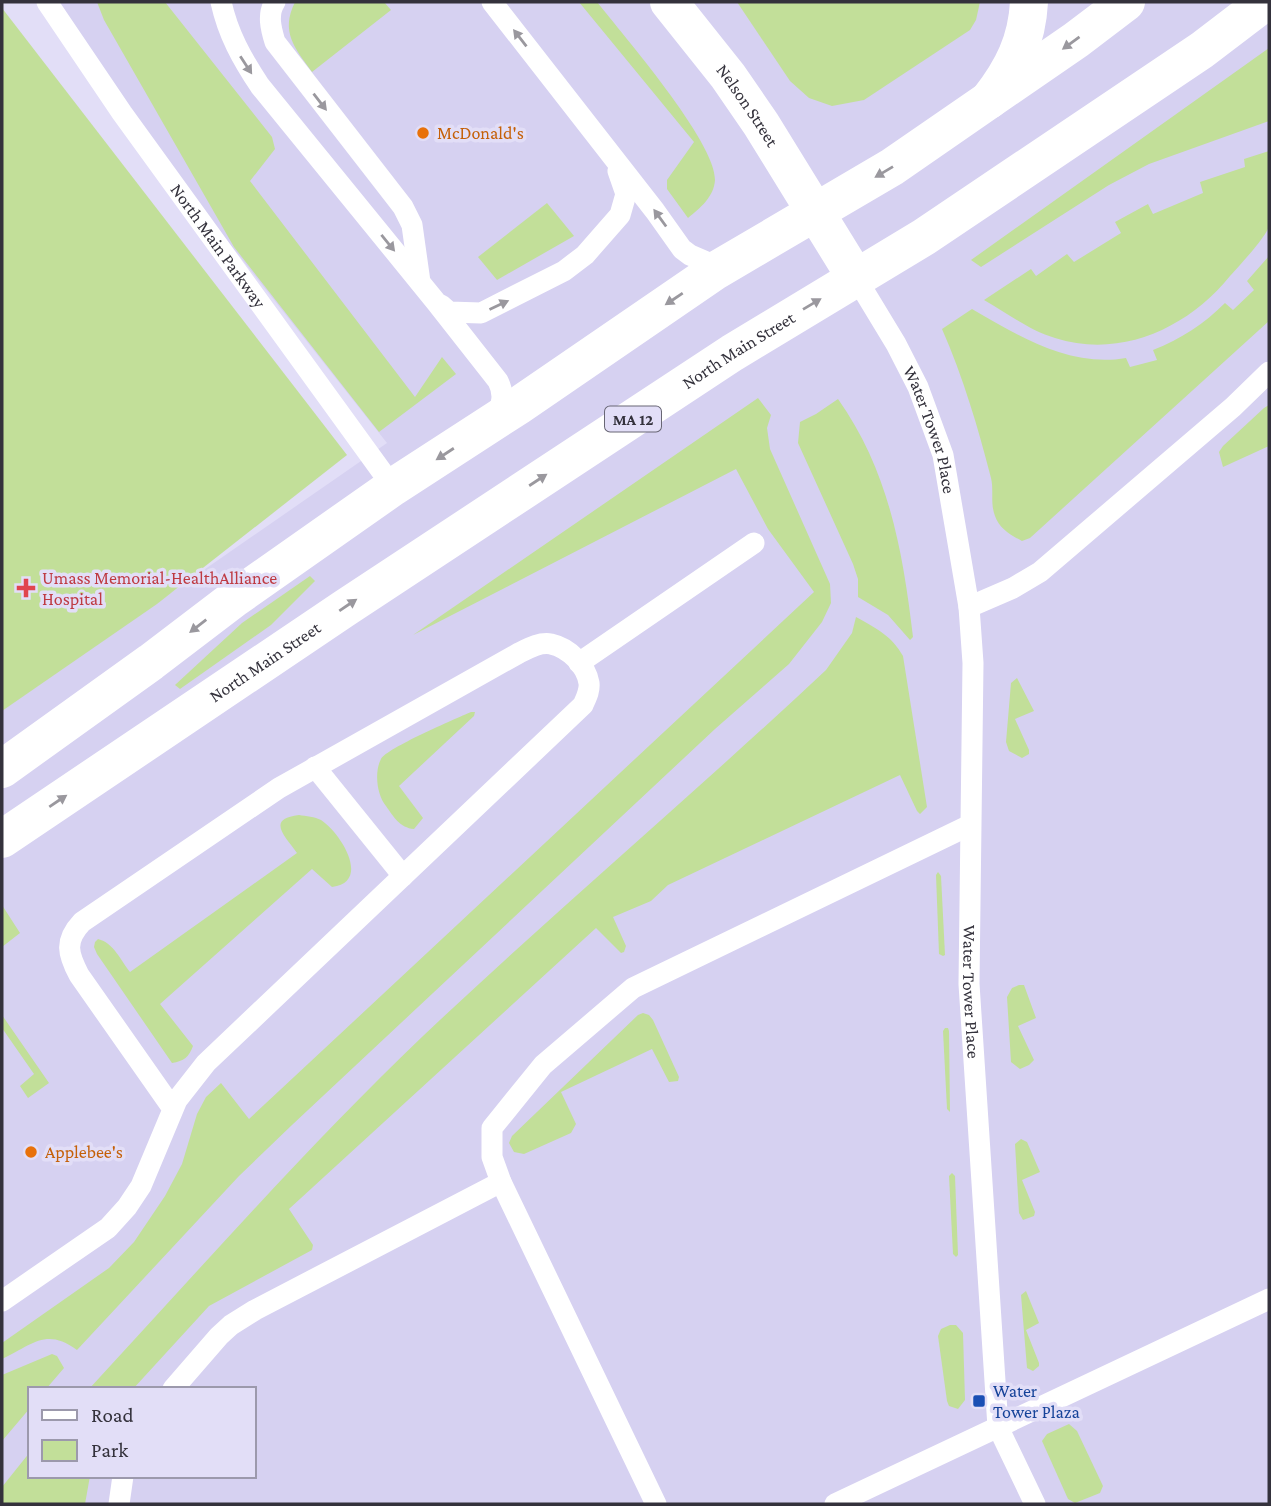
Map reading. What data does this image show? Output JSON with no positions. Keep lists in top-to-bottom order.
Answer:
{
  "streets": {
    "main road": ["Nelson Street", "North Main Street", "MA 12"],
    "lane": ["North Main Parkway", "Water Tower Place"]
  },
  "crossings": [
    ["Nelson Street", "North Main Street"],
    ["Nelson Street", "Water Tower Place"],
    ["North Main Street", "Water Tower Place"]
  ],
  "places": {
    "other": ["McDonald's", "Applebee's"],
    "health": ["Umass Memorial-HealthAlliance Hospital"],
    "transit": ["Water Tower Plaza"]
  },
  "legend": ["Road", "Park"]
}
